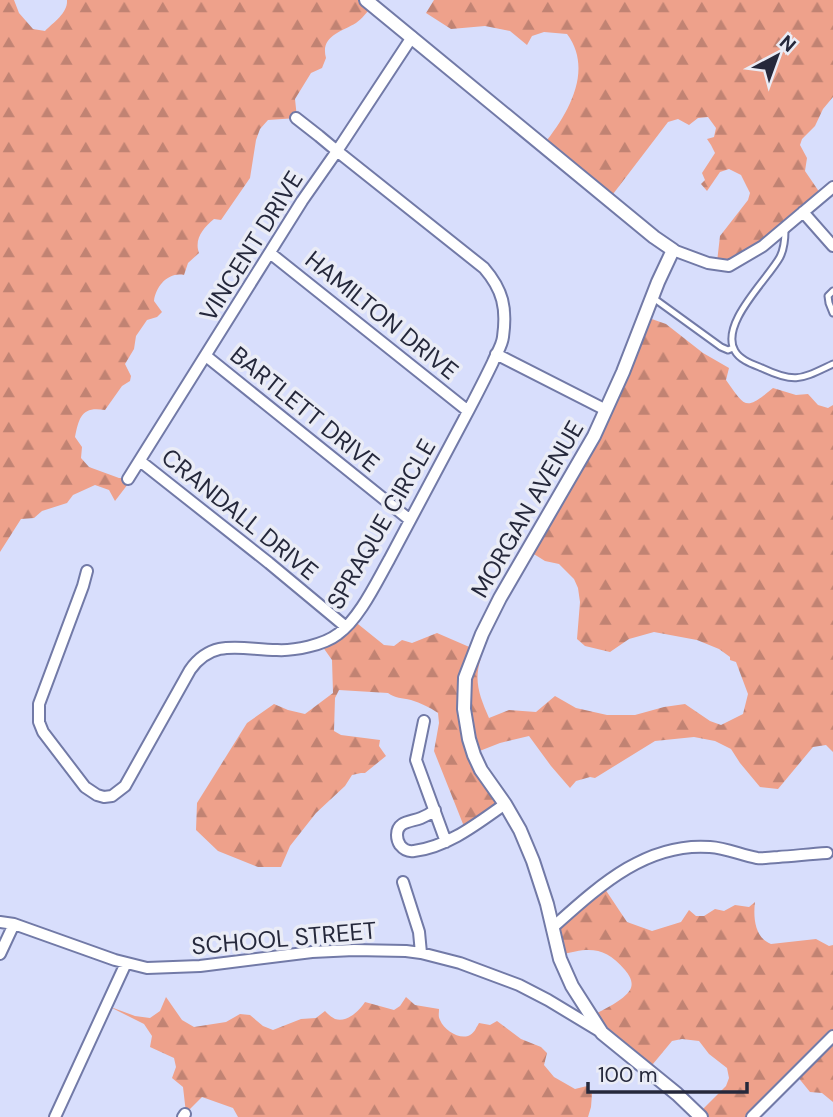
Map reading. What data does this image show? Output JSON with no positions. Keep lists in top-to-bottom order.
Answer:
{
  "streets": {
    "street": [
      "VINCENT DRIVE",
      "HAMILTON DRIVE",
      "BARTLETT DRIVE",
      "MORGAN AVENUE",
      "CRANDALL DRIVE",
      "SPRAQUE CIRCLE",
      "SCHOOL STREET"
    ]
  },
  "crossings": [
    ["VINCENT DRIVE", "HAMILTON DRIVE"],
    ["VINCENT DRIVE", "BARTLETT DRIVE"],
    ["VINCENT DRIVE", "CRANDALL DRIVE"],
    ["VINCENT DRIVE", "SPRAQUE CIRCLE"],
    ["HAMILTON DRIVE", "SPRAQUE CIRCLE"],
    ["BARTLETT DRIVE", "SPRAQUE CIRCLE"],
    ["MORGAN AVENUE", "SCHOOL STREET"],
    ["CRANDALL DRIVE", "SPRAQUE CIRCLE"]
  ],
  "scale_bar": "100 m",
  "north": "top right"
}
